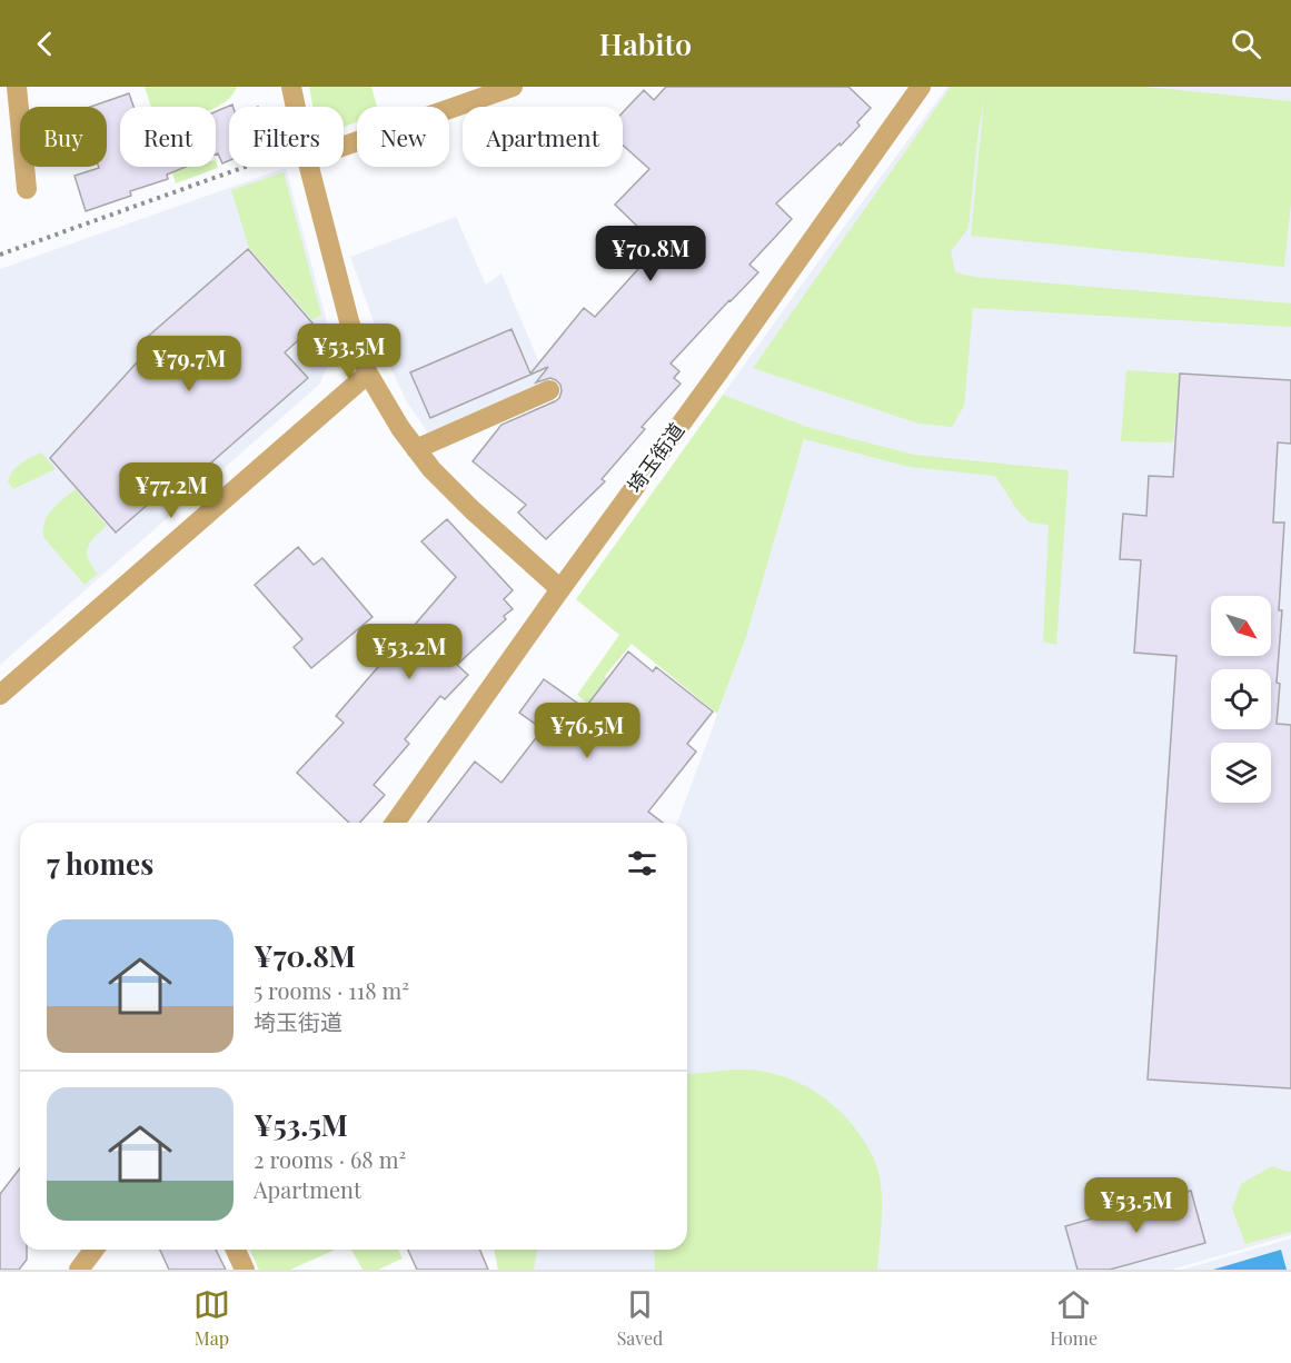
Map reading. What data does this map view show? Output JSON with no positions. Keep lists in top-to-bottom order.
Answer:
{
  "streets": {
    "street": ["埼玉街道"]
  },
  "north": "bottom right",
  "page": {
    "header": "Habito",
    "chip": [
      "Buy",
      "Rent",
      "Filters",
      "New",
      "Apartment"
    ],
    "price": [
      "¥70.8M",
      "¥53.5M",
      "¥79.7M",
      "¥77.2M",
      "¥53.2M",
      "¥76.5M",
      "¥53.5M"
    ],
    "heading": "7 homes",
    "list": [
      {
        "name": "¥70.8M",
        "note": "5 rooms · 118 m² · 埼玉街道"
      },
      {
        "name": "¥53.5M",
        "note": "2 rooms · 68 m² · Apartment"
      }
    ],
    "tabs": ["Map", "Saved", "Home"]
  }
}
